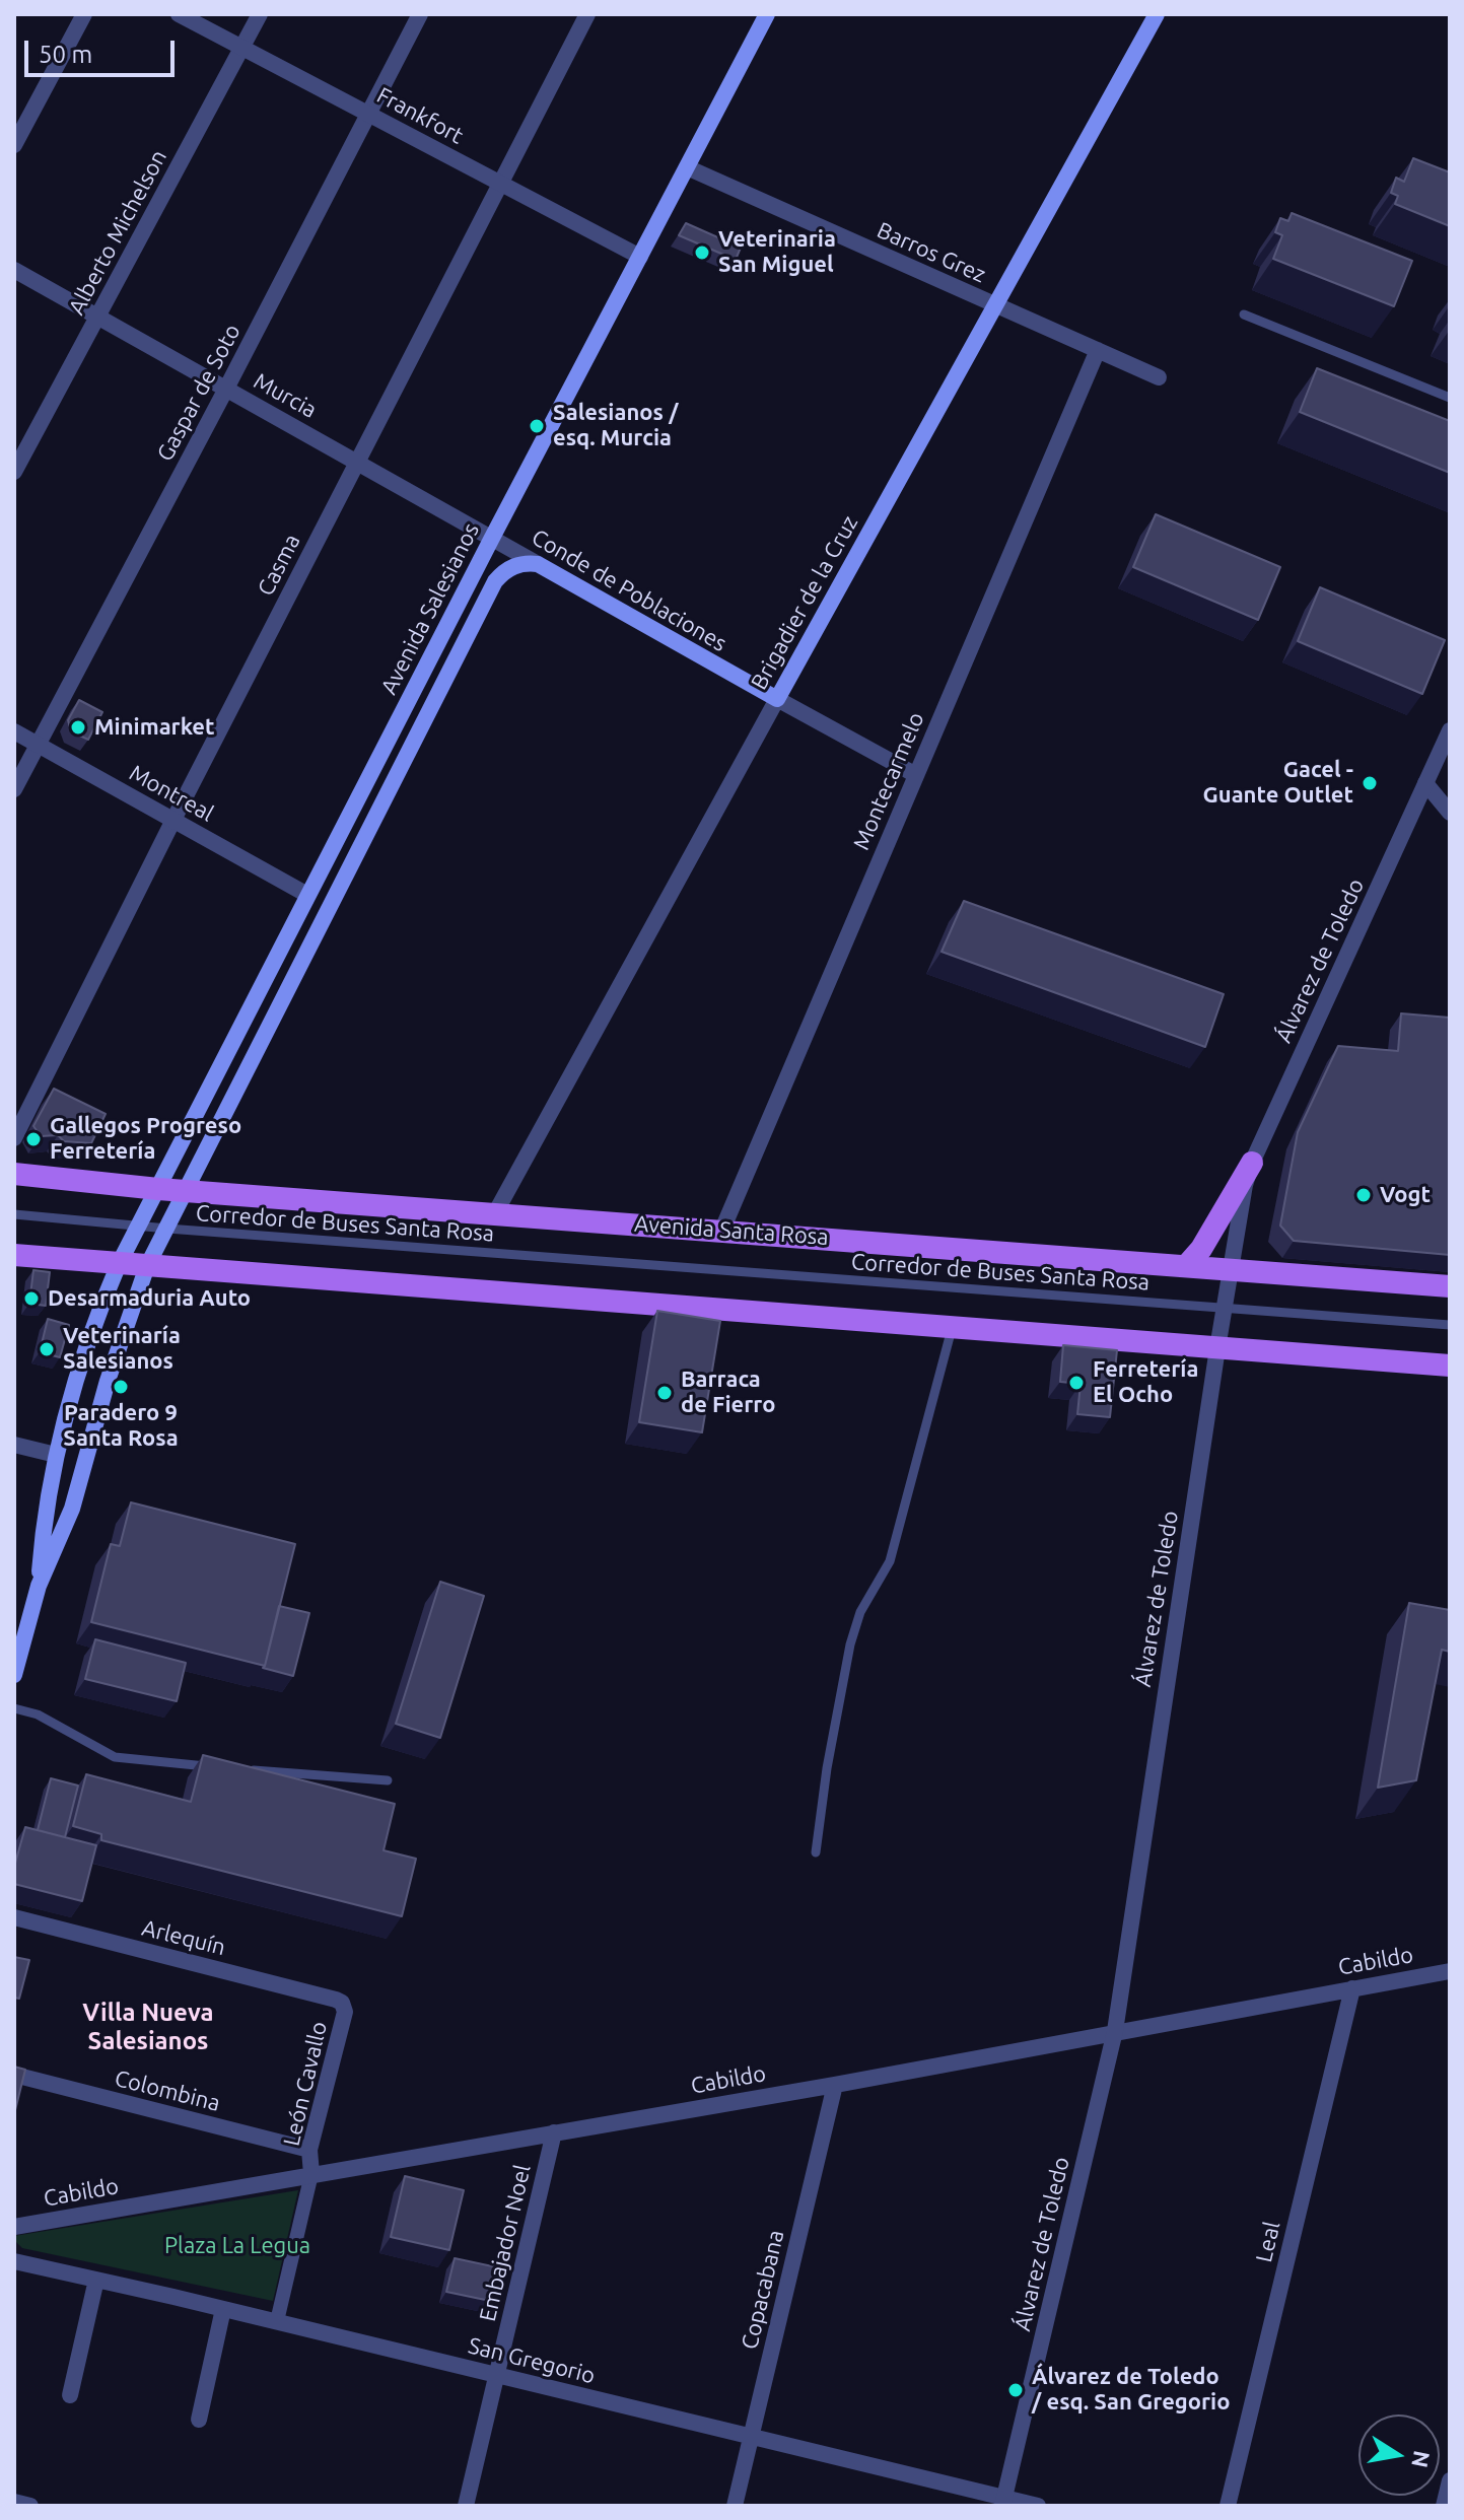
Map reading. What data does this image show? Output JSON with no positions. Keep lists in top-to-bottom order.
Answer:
{
  "streets": {
    "main road": [
      "Conde de Poblaciones",
      "Brigadier de la Cruz",
      "Avenida Salesianos",
      "Avenida Santa Rosa"
    ],
    "street": [
      "Frankfort",
      "Alberto Michelson",
      "Barros Grez",
      "Gaspar de Soto",
      "Murcia",
      "Casma",
      "Montecarmelo",
      "Montreal",
      "Álvarez de Toledo",
      "Arlequín",
      "Cabildo",
      "León Cavallo",
      "Colombina",
      "Leal",
      "Embajador Noel",
      "Copacabana",
      "San Gregorio"
    ],
    "lane": ["Corredor de Buses Santa Rosa"]
  },
  "crossings": [
    ["Frankfort", "Alberto Michelson"],
    ["Frankfort", "Gaspar de Soto"],
    ["Frankfort", "Casma"],
    ["Frankfort", "Avenida Salesianos"],
    ["Alberto Michelson", "Murcia"],
    ["Barros Grez", "Brigadier de la Cruz"],
    ["Barros Grez", "Avenida Salesianos"],
    ["Barros Grez", "Montecarmelo"],
    ["Gaspar de Soto", "Murcia"],
    ["Gaspar de Soto", "Montreal"],
    ["Murcia", "Casma"],
    ["Murcia", "Conde de Poblaciones"],
    ["Murcia", "Avenida Salesianos"],
    ["Casma", "Montreal"],
    ["Conde de Poblaciones", "Brigadier de la Cruz"],
    ["Conde de Poblaciones", "Avenida Salesianos"],
    ["Conde de Poblaciones", "Montecarmelo"],
    ["Brigadier de la Cruz", "Avenida Santa Rosa"],
    ["Avenida Salesianos", "Montreal"],
    ["Avenida Salesianos", "Corredor de Buses Santa Rosa"],
    ["Avenida Salesianos", "Avenida Santa Rosa"],
    ["Montecarmelo", "Avenida Santa Rosa"],
    ["Álvarez de Toledo", "Corredor de Buses Santa Rosa"],
    ["Álvarez de Toledo", "Avenida Santa Rosa"],
    ["Álvarez de Toledo", "Cabildo"],
    ["Álvarez de Toledo", "San Gregorio"],
    ["Arlequín", "León Cavallo"],
    ["Cabildo", "León Cavallo"],
    ["Cabildo", "Leal"],
    ["Cabildo", "Embajador Noel"],
    ["Cabildo", "Copacabana"],
    ["León Cavallo", "Colombina"],
    ["Embajador Noel", "San Gregorio"],
    ["Copacabana", "San Gregorio"]
  ],
  "districts": ["Villa Nueva Salesianos"],
  "parks": ["Plaza La Legua"],
  "places": [
    "Veterinaria San Miguel",
    "Salesianos / esq. Murcia",
    "Minimarket",
    "Gacel - Guante Outlet",
    "Gallegos Progreso Ferretería",
    "Vogt",
    "Desarmaduria Auto",
    "Veterinaría Salesianos",
    "Ferretería El Ocho",
    "Paradero 9 Santa Rosa",
    "Barraca de Fierro",
    "Álvarez de Toledo / esq. San Gregorio"
  ],
  "scale_bar": "50 m",
  "north": "right"
}
